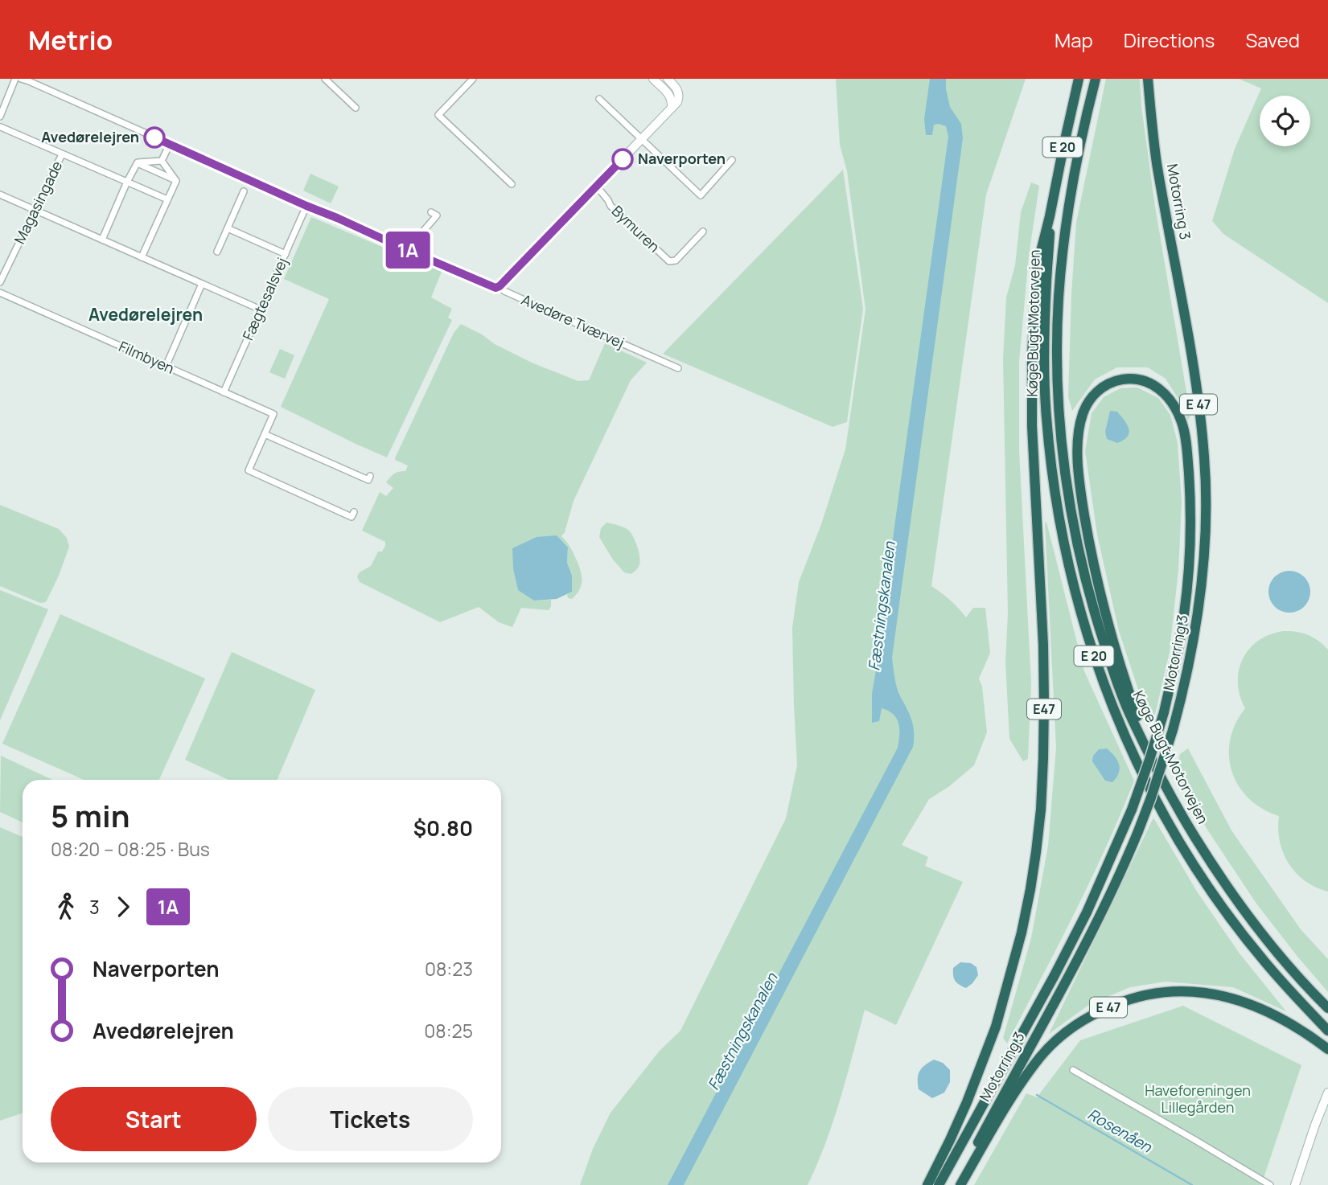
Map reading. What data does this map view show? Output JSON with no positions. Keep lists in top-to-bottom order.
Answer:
{
  "streets": {
    "highway": [
      "E 20",
      "Motorring 3",
      "Køge Bugt Motorvejen",
      "E 47",
      "E47"
    ],
    "street": [
      "Magasingade",
      "Bymuren",
      "Fægtesalsvej",
      "Avedøre Tværvej",
      "Filmbyen"
    ]
  },
  "crossings": [
    ["E 20", "Motorring 3"],
    ["E 20", "Køge Bugt Motorvejen"],
    ["Motorring 3", "Køge Bugt Motorvejen"],
    ["Fægtesalsvej", "Avedøre Tværvej"],
    ["Fægtesalsvej", "Filmbyen"],
    ["Køge Bugt Motorvejen", "E 47"]
  ],
  "districts": ["Avedørelejren"],
  "water": ["Fæstningskanalen", "Rosenåen"],
  "parks": ["Haveforeningen Lillegården"],
  "places": ["Avedørelejren", "Naverporten"],
  "lines": ["bus line 1A"],
  "page": {
    "header": "Metrio",
    "nav": ["Map", "Directions", "Saved"],
    "on_map": "1A",
    "heading": ["5 min", "08:20 – 08:25 · Bus", "$0.80"],
    "legs": ["3", "1A"],
    "list": [
      {
        "name": "Naverporten",
        "value": "08:23"
      },
      {
        "name": "Avedørelejren",
        "value": "08:25"
      }
    ],
    "buttons": ["Start", "Tickets"]
  }
}
